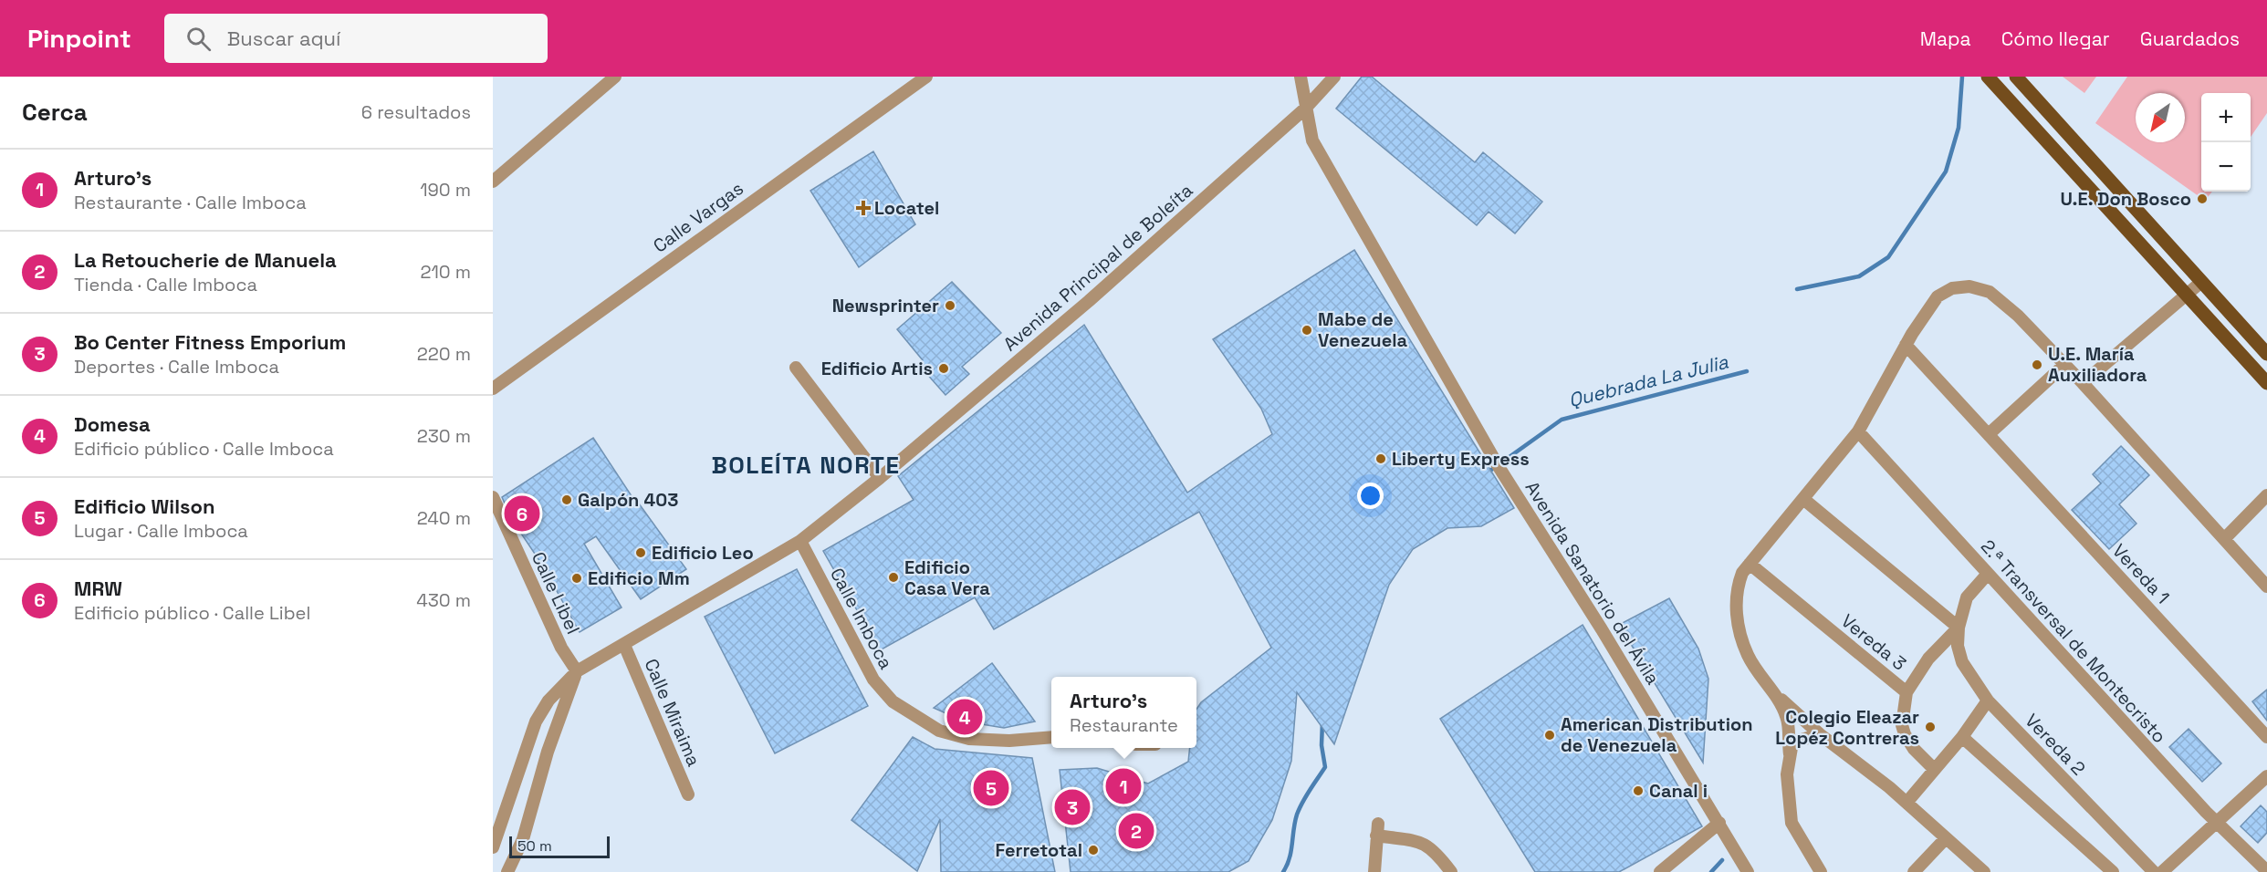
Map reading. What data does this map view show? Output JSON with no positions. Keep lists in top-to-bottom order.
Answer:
{
  "streets": {
    "street": [
      "Calle Vargas",
      "Avenida Principal de Boleíta",
      "Vereda 1",
      "Avenida Sanatorio del Ávila",
      "Calle Libel",
      "Calle Imboca",
      "2.ª Transversal de Montecristo",
      "Vereda 3",
      "Calle Miraima",
      "Vereda 2"
    ]
  },
  "crossings": [
    ["Avenida Principal de Boleíta", "Avenida Sanatorio del Ávila"],
    ["Avenida Principal de Boleíta", "Calle Imboca"],
    ["2.ª Transversal de Montecristo", "Vereda 2"],
    ["Vereda 3", "Vereda 2"]
  ],
  "districts": ["BOLEÍTA NORTE"],
  "water": ["Quebrada La Julia"],
  "places": {
    "other": [
      "U.E. Don Bosco",
      "Newsprinter",
      "Mabe de Venezuela",
      "U.E. María Auxiliadora",
      "Edificio Artis",
      "Liberty Express",
      "Galpón 403",
      "Edificio Leo",
      "Edificio Casa Vera",
      "Edificio Mm",
      "Colegio Eleazar Lopéz Contreras",
      "American Distribution de Venezuela",
      "Canal i",
      "Ferretotal"
    ],
    "health": ["Locatel"]
  },
  "scale_bar": "50 m",
  "north": "bottom left",
  "page": {
    "header": "Pinpoint",
    "search": "Buscar aquí",
    "nav": ["Mapa", "Cómo llegar", "Guardados"],
    "heading": ["Cerca", "6 resultados"],
    "map_buttons": ["+", "−"],
    "list": [
      {
        "mark": "1",
        "name": "Arturo's",
        "note": "Restaurante · Calle Imboca",
        "value": "190 m"
      },
      {
        "mark": "2",
        "name": "La Retoucherie de Manuela",
        "note": "Tienda · Calle Imboca",
        "value": "210 m"
      },
      {
        "mark": "3",
        "name": "Bo Center Fitness Emporium",
        "note": "Deportes · Calle Imboca",
        "value": "220 m"
      },
      {
        "mark": "4",
        "name": "Domesa",
        "note": "Edificio público · Calle Imboca",
        "value": "230 m"
      },
      {
        "mark": "5",
        "name": "Edificio Wilson",
        "note": "Lugar · Calle Imboca",
        "value": "240 m"
      },
      {
        "mark": "6",
        "name": "MRW",
        "note": "Edificio público · Calle Libel",
        "value": "430 m"
      }
    ],
    "pins": [
      "6",
      "4",
      "1",
      "5",
      "3",
      "2"
    ],
    "popup": ["Arturo's", "Restaurante"],
    "scale": "50 m"
  }
}
